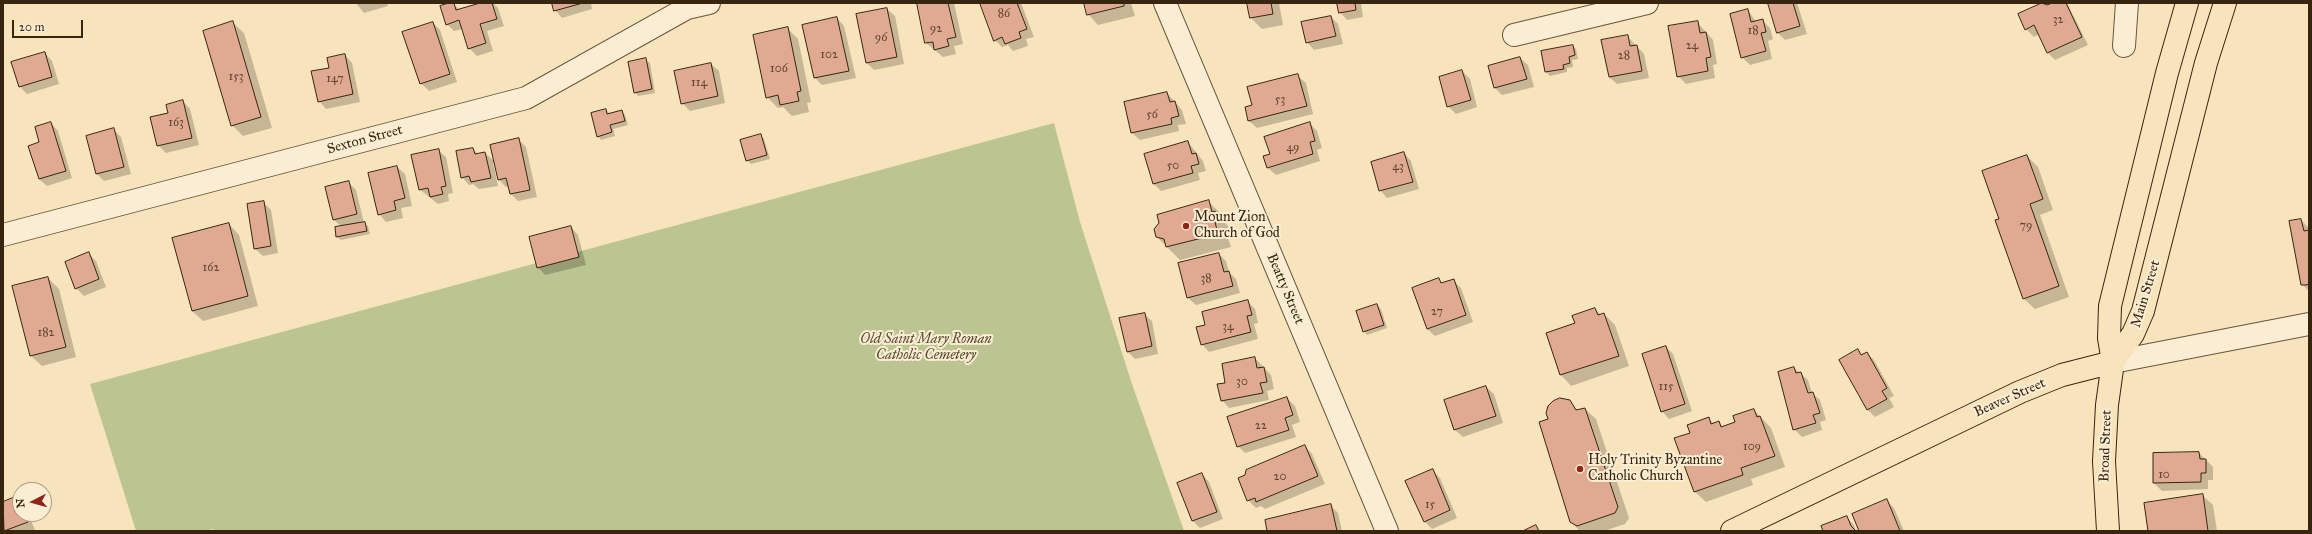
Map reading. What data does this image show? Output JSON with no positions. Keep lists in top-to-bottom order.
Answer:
{
  "streets": {
    "main road": ["Main Street", "Beaver Street", "Broad Street"],
    "street": ["Sexton Street", "Beatty Street"]
  },
  "crossings": [
    ["Main Street", "Beaver Street"],
    ["Main Street", "Broad Street"],
    ["Beaver Street", "Broad Street"]
  ],
  "parks": ["Old Saint Mary Roman Catholic Cemetery"],
  "places": ["Mount Zion Church of God", "Holy Trinity Byzantine Catholic Church"],
  "house_numbers": [
    "86",
    "32",
    "92",
    "18",
    "96",
    "24",
    "102",
    "28",
    "106",
    "153",
    "147",
    "114",
    "53",
    "56",
    "163",
    "49",
    "50",
    "43",
    "79",
    "162",
    "38",
    "27",
    "34",
    "182",
    "30",
    "115",
    "22",
    "109",
    "10",
    "20",
    "15"
  ],
  "scale_bar": "20 m",
  "north": "left"
}
